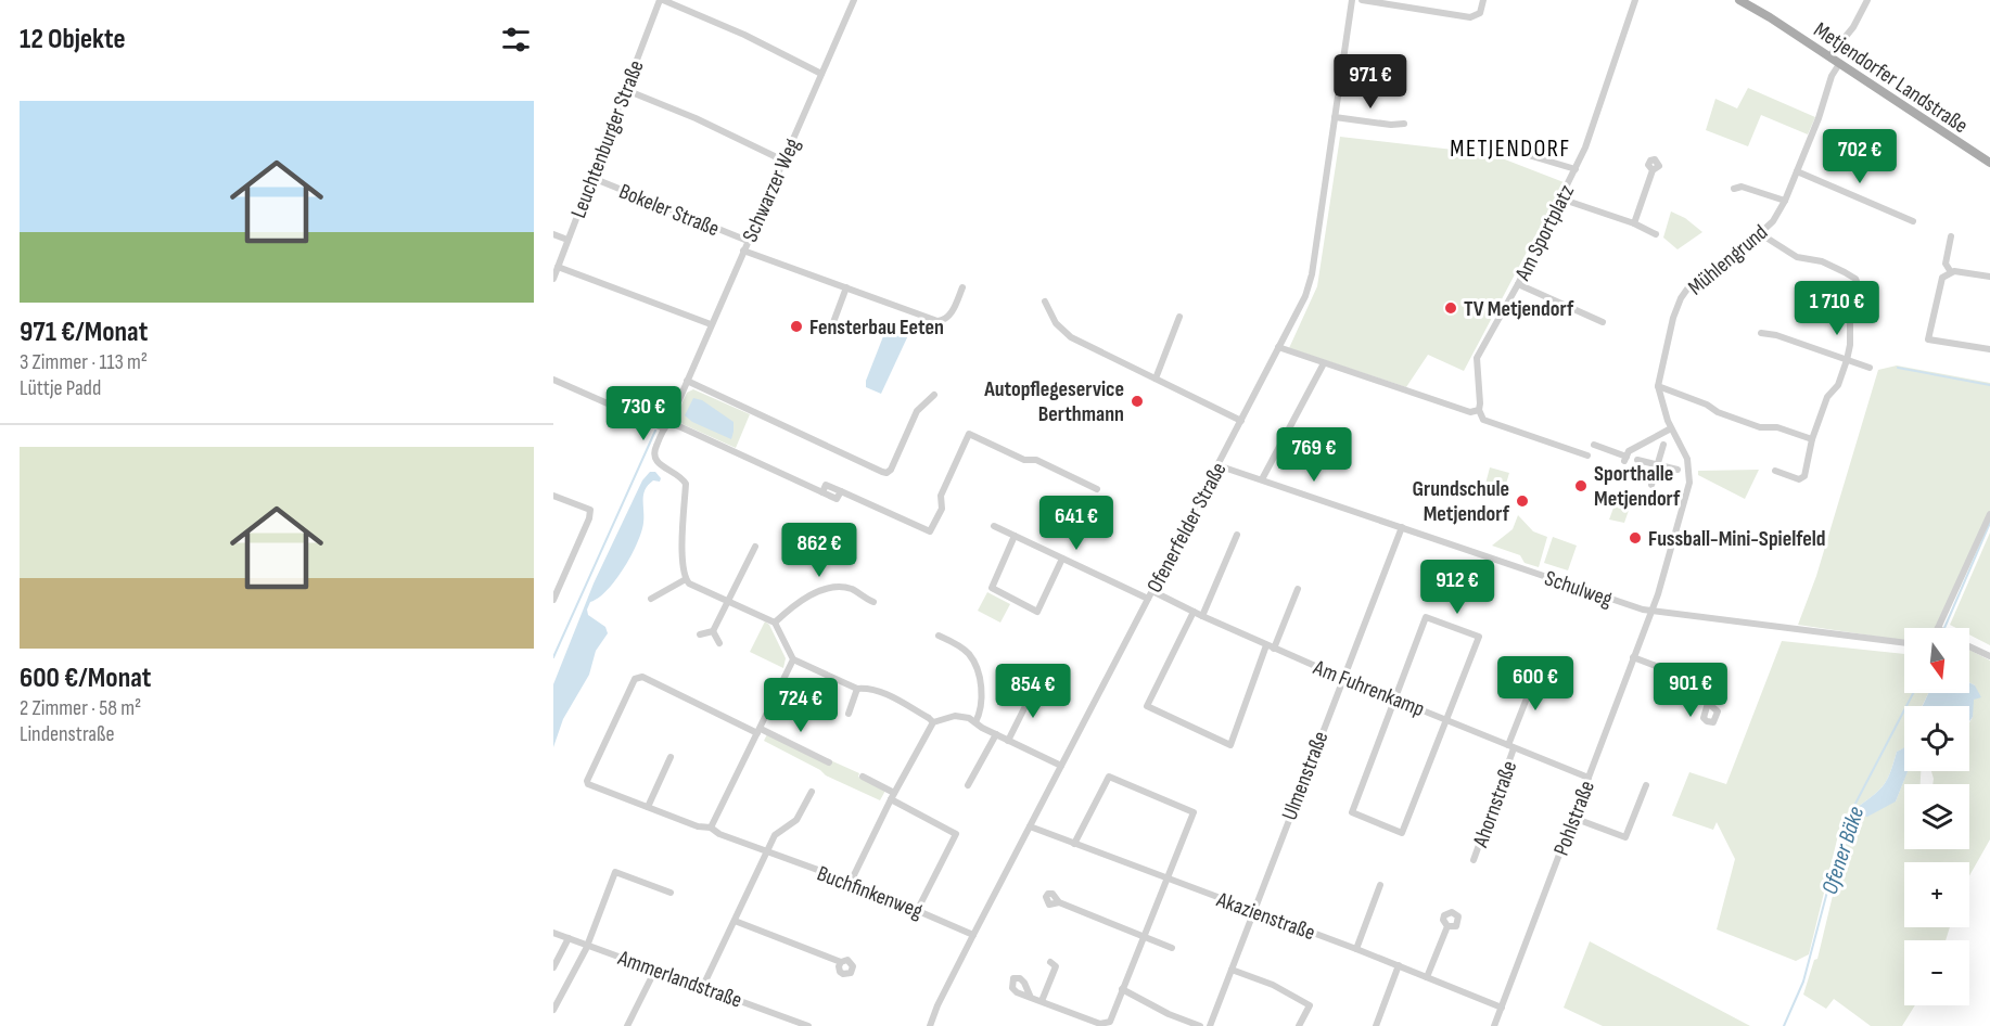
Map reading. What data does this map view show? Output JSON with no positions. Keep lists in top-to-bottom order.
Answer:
{
  "streets": {
    "main road": ["Metjendorfer Landstraße"],
    "street": [
      "Leuchtenburger Straße",
      "Schwarzer Weg",
      "Bokeler Straße",
      "Am Sportplatz",
      "Mühlengrund",
      "Ofenerfelder Straße",
      "Schulweg",
      "Am Fuhrenkamp",
      "Ulmenstraße",
      "Ahornstraße",
      "Pohlstraße",
      "Buchfinkenweg",
      "Akazienstraße",
      "Ammerlandstraße"
    ]
  },
  "crossings": [
    ["Metjendorfer Landstraße", "Mühlengrund"],
    ["Leuchtenburger Straße", "Bokeler Straße"],
    ["Schwarzer Weg", "Bokeler Straße"],
    ["Mühlengrund", "Schulweg"],
    ["Mühlengrund", "Pohlstraße"],
    ["Ofenerfelder Straße", "Schulweg"],
    ["Ofenerfelder Straße", "Am Fuhrenkamp"],
    ["Ofenerfelder Straße", "Buchfinkenweg"],
    ["Ofenerfelder Straße", "Akazienstraße"],
    ["Schulweg", "Ulmenstraße"],
    ["Schulweg", "Pohlstraße"],
    ["Am Fuhrenkamp", "Ulmenstraße"],
    ["Am Fuhrenkamp", "Ahornstraße"],
    ["Am Fuhrenkamp", "Pohlstraße"],
    ["Ulmenstraße", "Akazienstraße"],
    ["Pohlstraße", "Akazienstraße"]
  ],
  "districts": ["METJENDORF"],
  "water": ["Ofener Bäke"],
  "places": [
    "TV Metjendorf",
    "Fensterbau Eeten",
    "Autopflegeservice Berthmann",
    "Sporthalle Metjendorf",
    "Grundschule Metjendorf",
    "Fussball-Mini-Spielfeld"
  ],
  "north": "bottom",
  "page": {
    "heading": "12 Objekte",
    "price": [
      "971 €",
      "702 €",
      "1 710 €",
      "730 €",
      "769 €",
      "641 €",
      "862 €",
      "912 €",
      "600 €",
      "901 €",
      "854 €",
      "724 €"
    ],
    "list": [
      {
        "name": "971 €/Monat",
        "note": "3 Zimmer · 113 m² · Lüttje Padd"
      },
      {
        "name": "600 €/Monat",
        "note": "2 Zimmer · 58 m² · Lindenstraße"
      }
    ],
    "map_buttons": ["+", "−"]
  }
}
